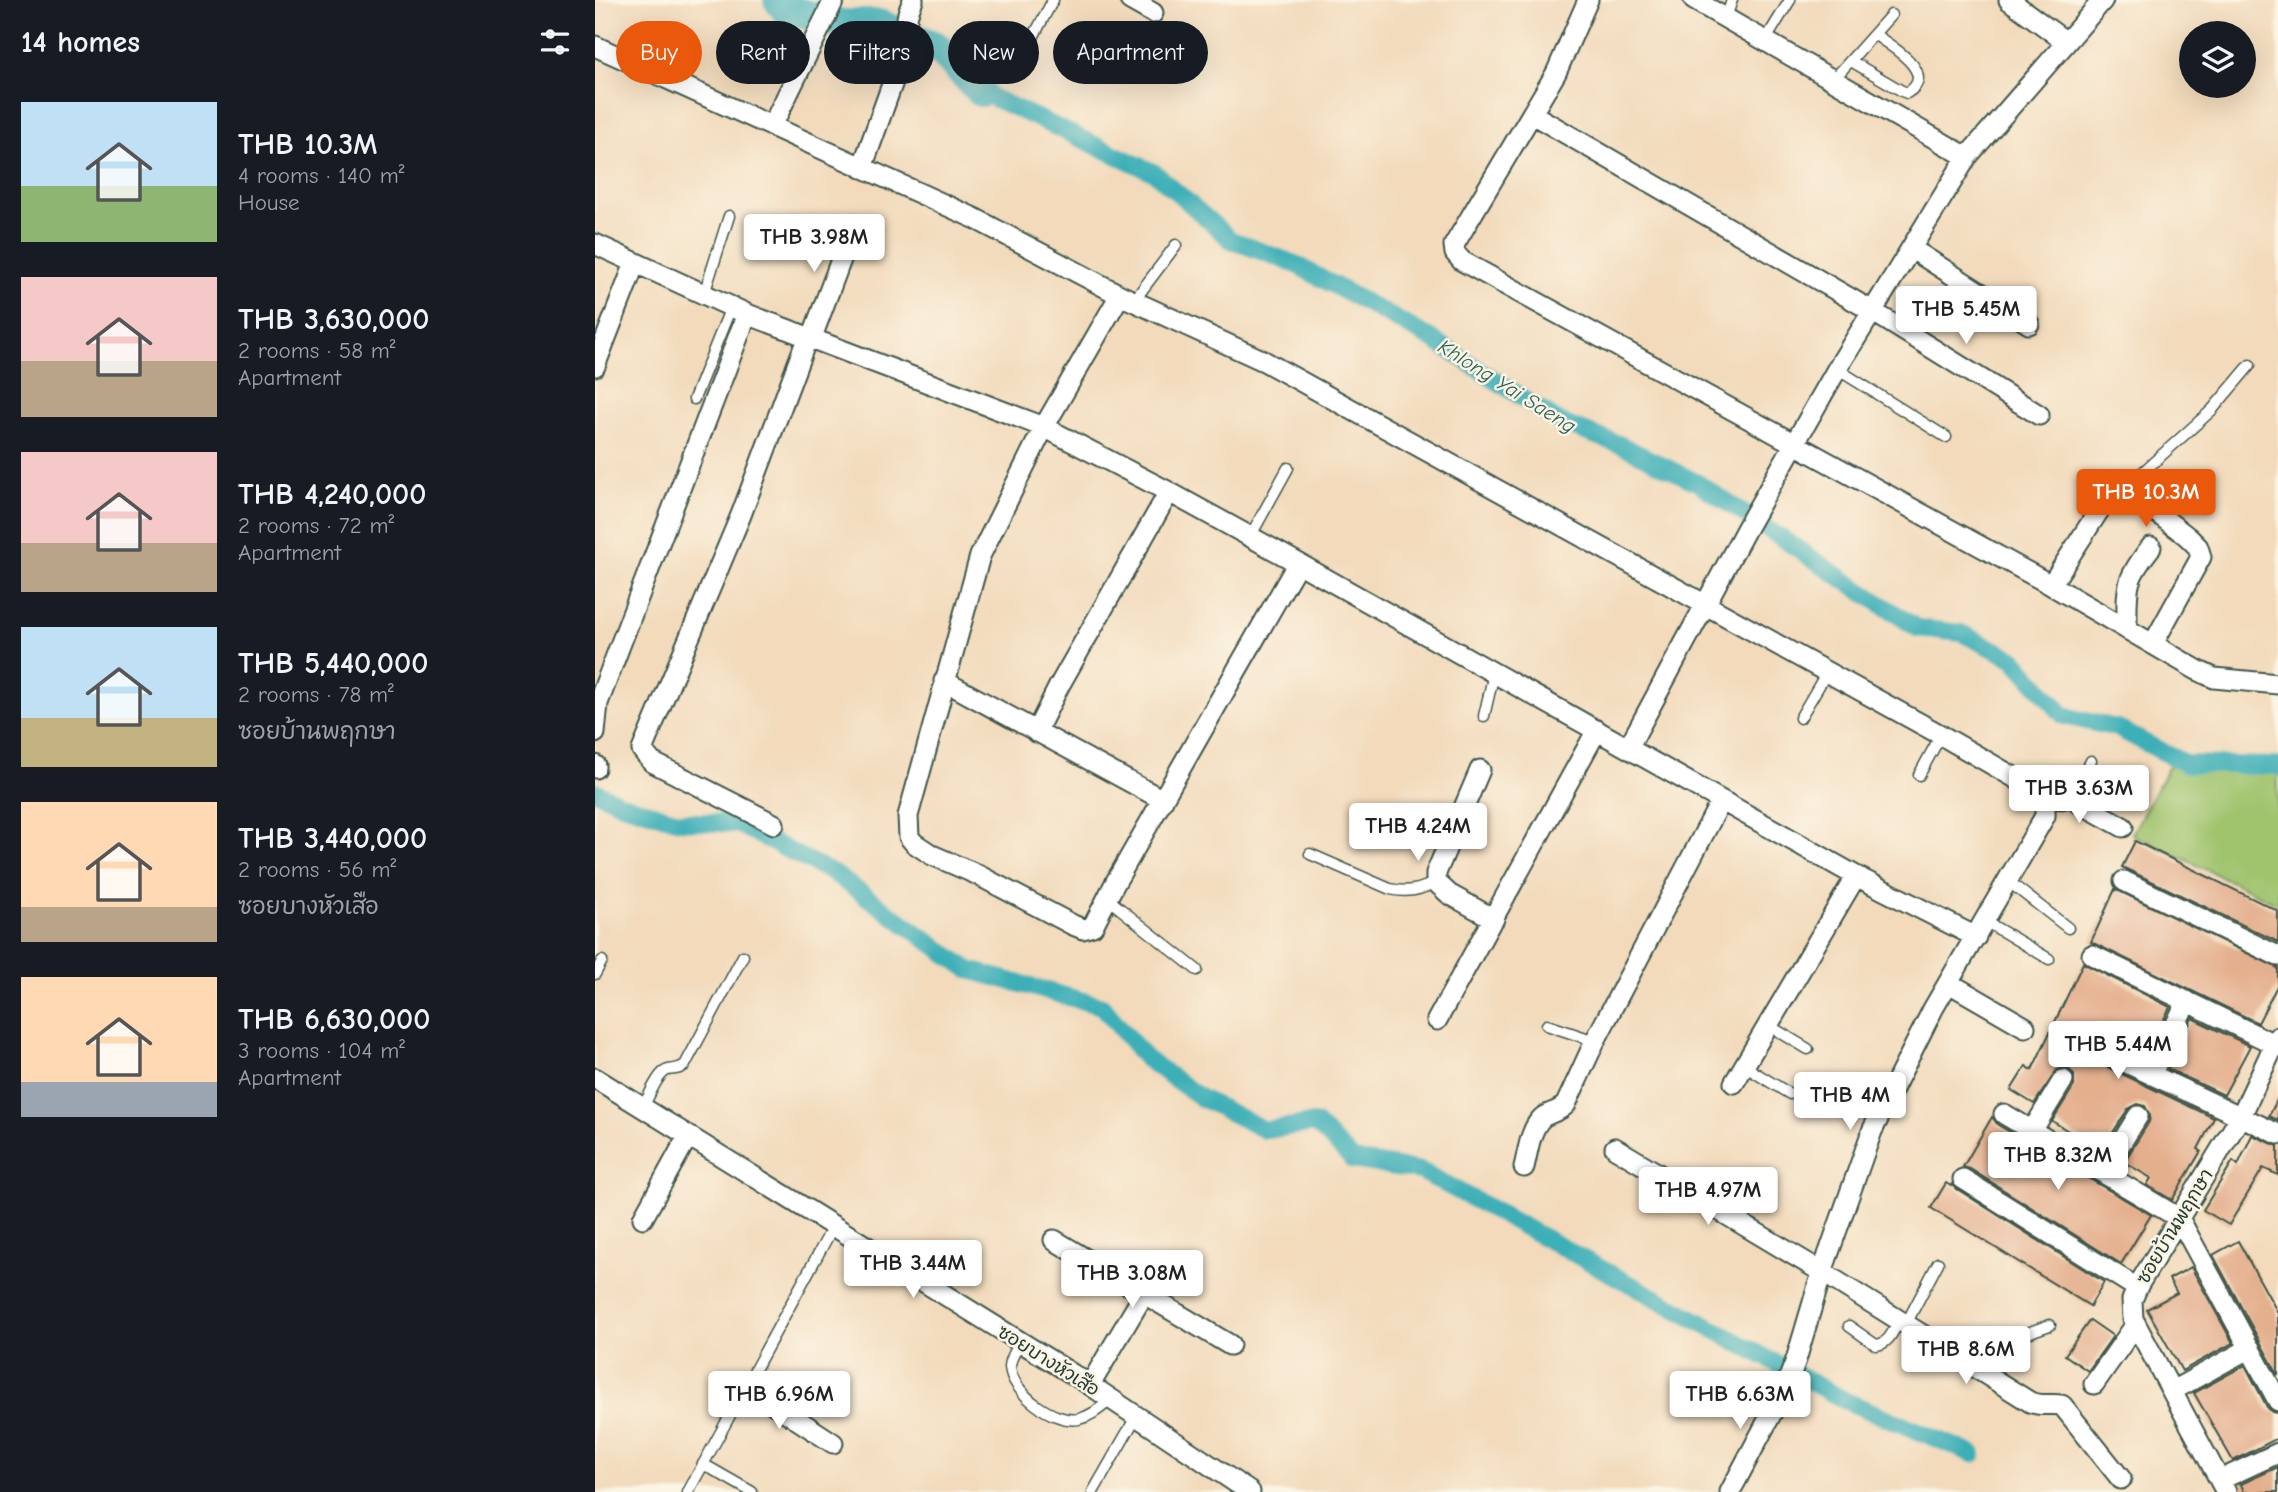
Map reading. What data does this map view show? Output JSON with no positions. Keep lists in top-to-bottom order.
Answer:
{
  "streets": {
    "street": ["ซอยบ้านพฤกษา", "ซอยบางหัวเสือ"]
  },
  "water": ["Khlong Yai Saeng"],
  "page": {
    "heading": "14 homes",
    "chip": [
      "Buy",
      "Rent",
      "Filters",
      "New",
      "Apartment"
    ],
    "list": [
      {
        "name": "THB 10.3M",
        "note": "4 rooms · 140 m² · House"
      },
      {
        "name": "THB 3,630,000",
        "note": "2 rooms · 58 m² · Apartment"
      },
      {
        "name": "THB 4,240,000",
        "note": "2 rooms · 72 m² · Apartment"
      },
      {
        "name": "THB 5,440,000",
        "note": "2 rooms · 78 m² · ซอยบ้านพฤกษา"
      },
      {
        "name": "THB 3,440,000",
        "note": "2 rooms · 56 m² · ซอยบางหัวเสือ"
      },
      {
        "name": "THB 6,630,000",
        "note": "3 rooms · 104 m² · Apartment"
      }
    ],
    "price": [
      "THB 3.98M",
      "THB 5.45M",
      "THB 10.3M",
      "THB 3.63M",
      "THB 4.24M",
      "THB 5.44M",
      "THB 4M",
      "THB 8.32M",
      "THB 4.97M",
      "THB 3.44M",
      "THB 3.08M",
      "THB 8.6M",
      "THB 6.96M",
      "THB 6.63M"
    ]
  }
}
